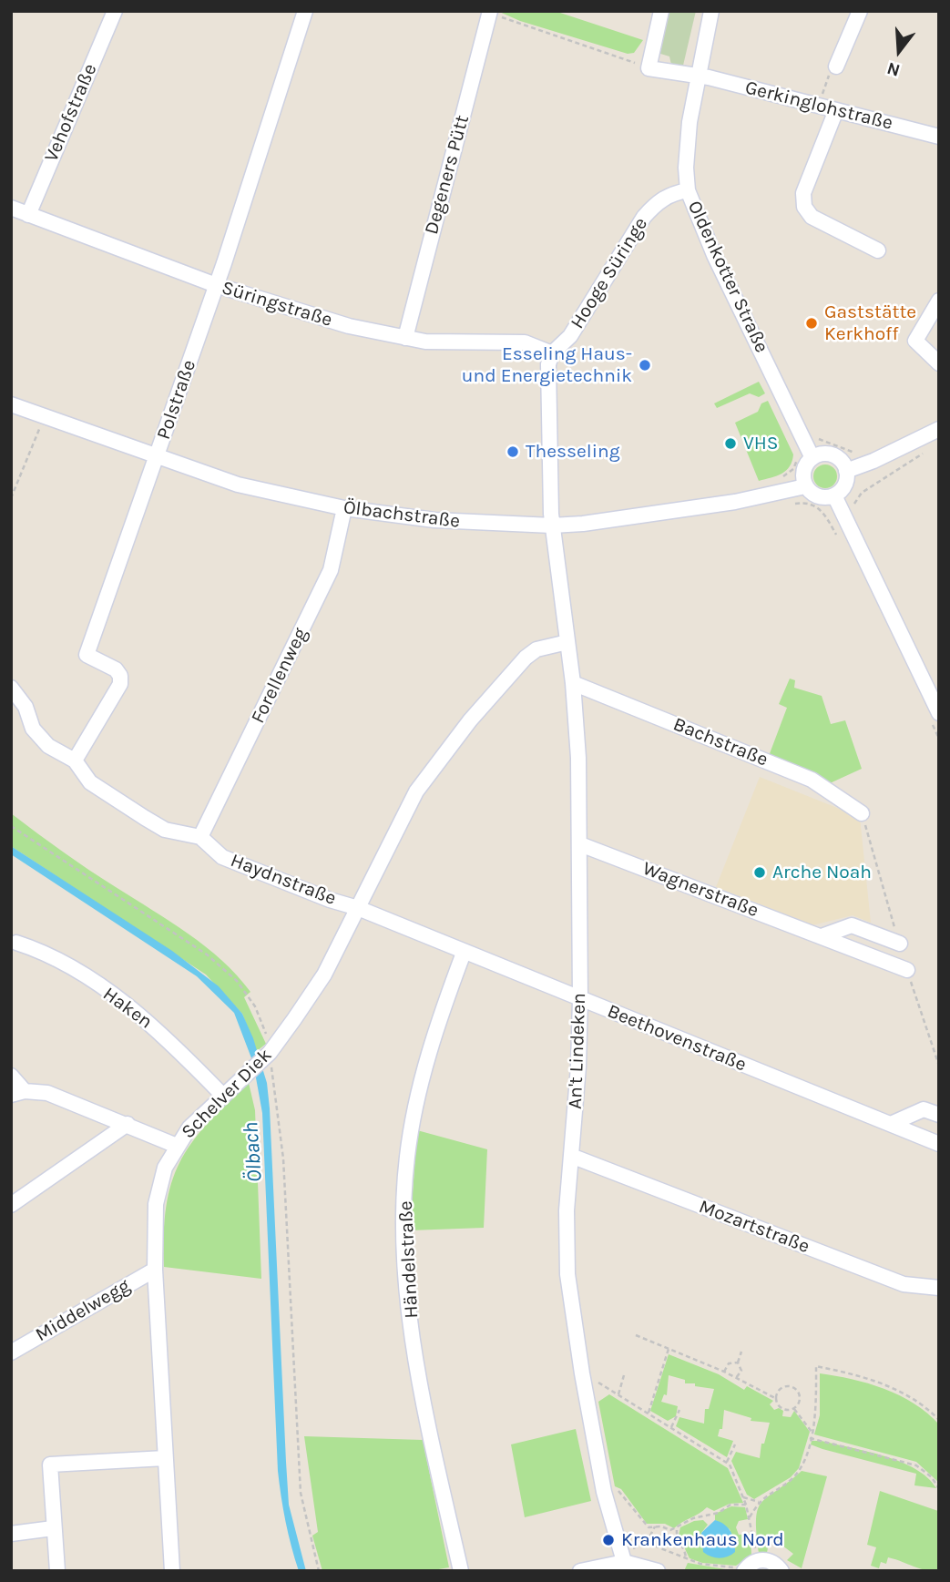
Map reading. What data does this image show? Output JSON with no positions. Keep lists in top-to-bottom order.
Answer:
{
  "streets": {
    "street": [
      "Gerkinglohstraße",
      "Vehofstraße",
      "Degeners Pütt",
      "Hooge Süringe",
      "Oldenkotter Straße",
      "Süringstraße",
      "Polstraße",
      "Ölbachstraße",
      "Forellenweg",
      "Bachstraße",
      "Haydnstraße",
      "Wagnerstraße",
      "Haken",
      "Beethovenstraße",
      "An't Lindeken",
      "Schelver Diek",
      "Mozartstraße",
      "Händelstraße",
      "Middelwegg"
    ]
  },
  "crossings": [
    ["Gerkinglohstraße", "Oldenkotter Straße"],
    ["Vehofstraße", "Süringstraße"],
    ["Degeners Pütt", "Süringstraße"],
    ["Hooge Süringe", "Oldenkotter Straße"],
    ["Hooge Süringe", "Süringstraße"],
    ["Oldenkotter Straße", "Ölbachstraße"],
    ["Süringstraße", "Polstraße"],
    ["Polstraße", "Ölbachstraße"],
    ["Polstraße", "Haydnstraße"],
    ["Ölbachstraße", "Forellenweg"],
    ["Ölbachstraße", "An't Lindeken"],
    ["Forellenweg", "Haydnstraße"],
    ["Bachstraße", "An't Lindeken"],
    ["Haydnstraße", "Beethovenstraße"],
    ["Haydnstraße", "Schelver Diek"],
    ["Wagnerstraße", "An't Lindeken"],
    ["Haken", "Schelver Diek"],
    ["Beethovenstraße", "An't Lindeken"],
    ["Beethovenstraße", "Schelver Diek"],
    ["Beethovenstraße", "Händelstraße"],
    ["An't Lindeken", "Schelver Diek"],
    ["An't Lindeken", "Mozartstraße"],
    ["Schelver Diek", "Middelwegg"]
  ],
  "water": ["Ölbach"],
  "places": [
    "Gaststätte Kerkhoff",
    "Esseling Haus- und Energietechnik",
    "VHS",
    "Thesseling",
    "Arche Noah",
    "Krankenhaus Nord"
  ],
  "north": "bottom"
}
